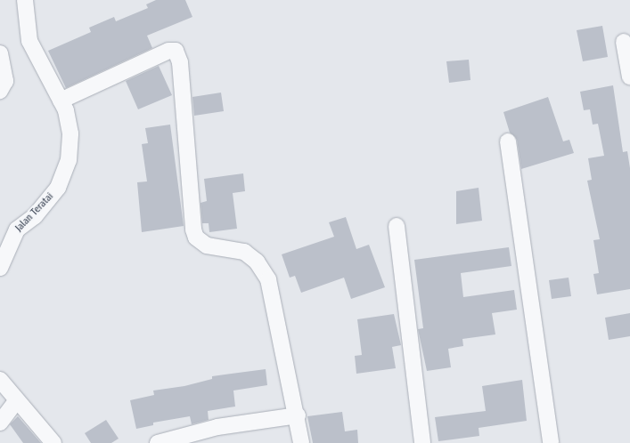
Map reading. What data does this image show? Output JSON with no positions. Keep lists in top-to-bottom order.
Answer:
{
  "streets": {
    "street": ["Jalan Teratai"]
  }
}
